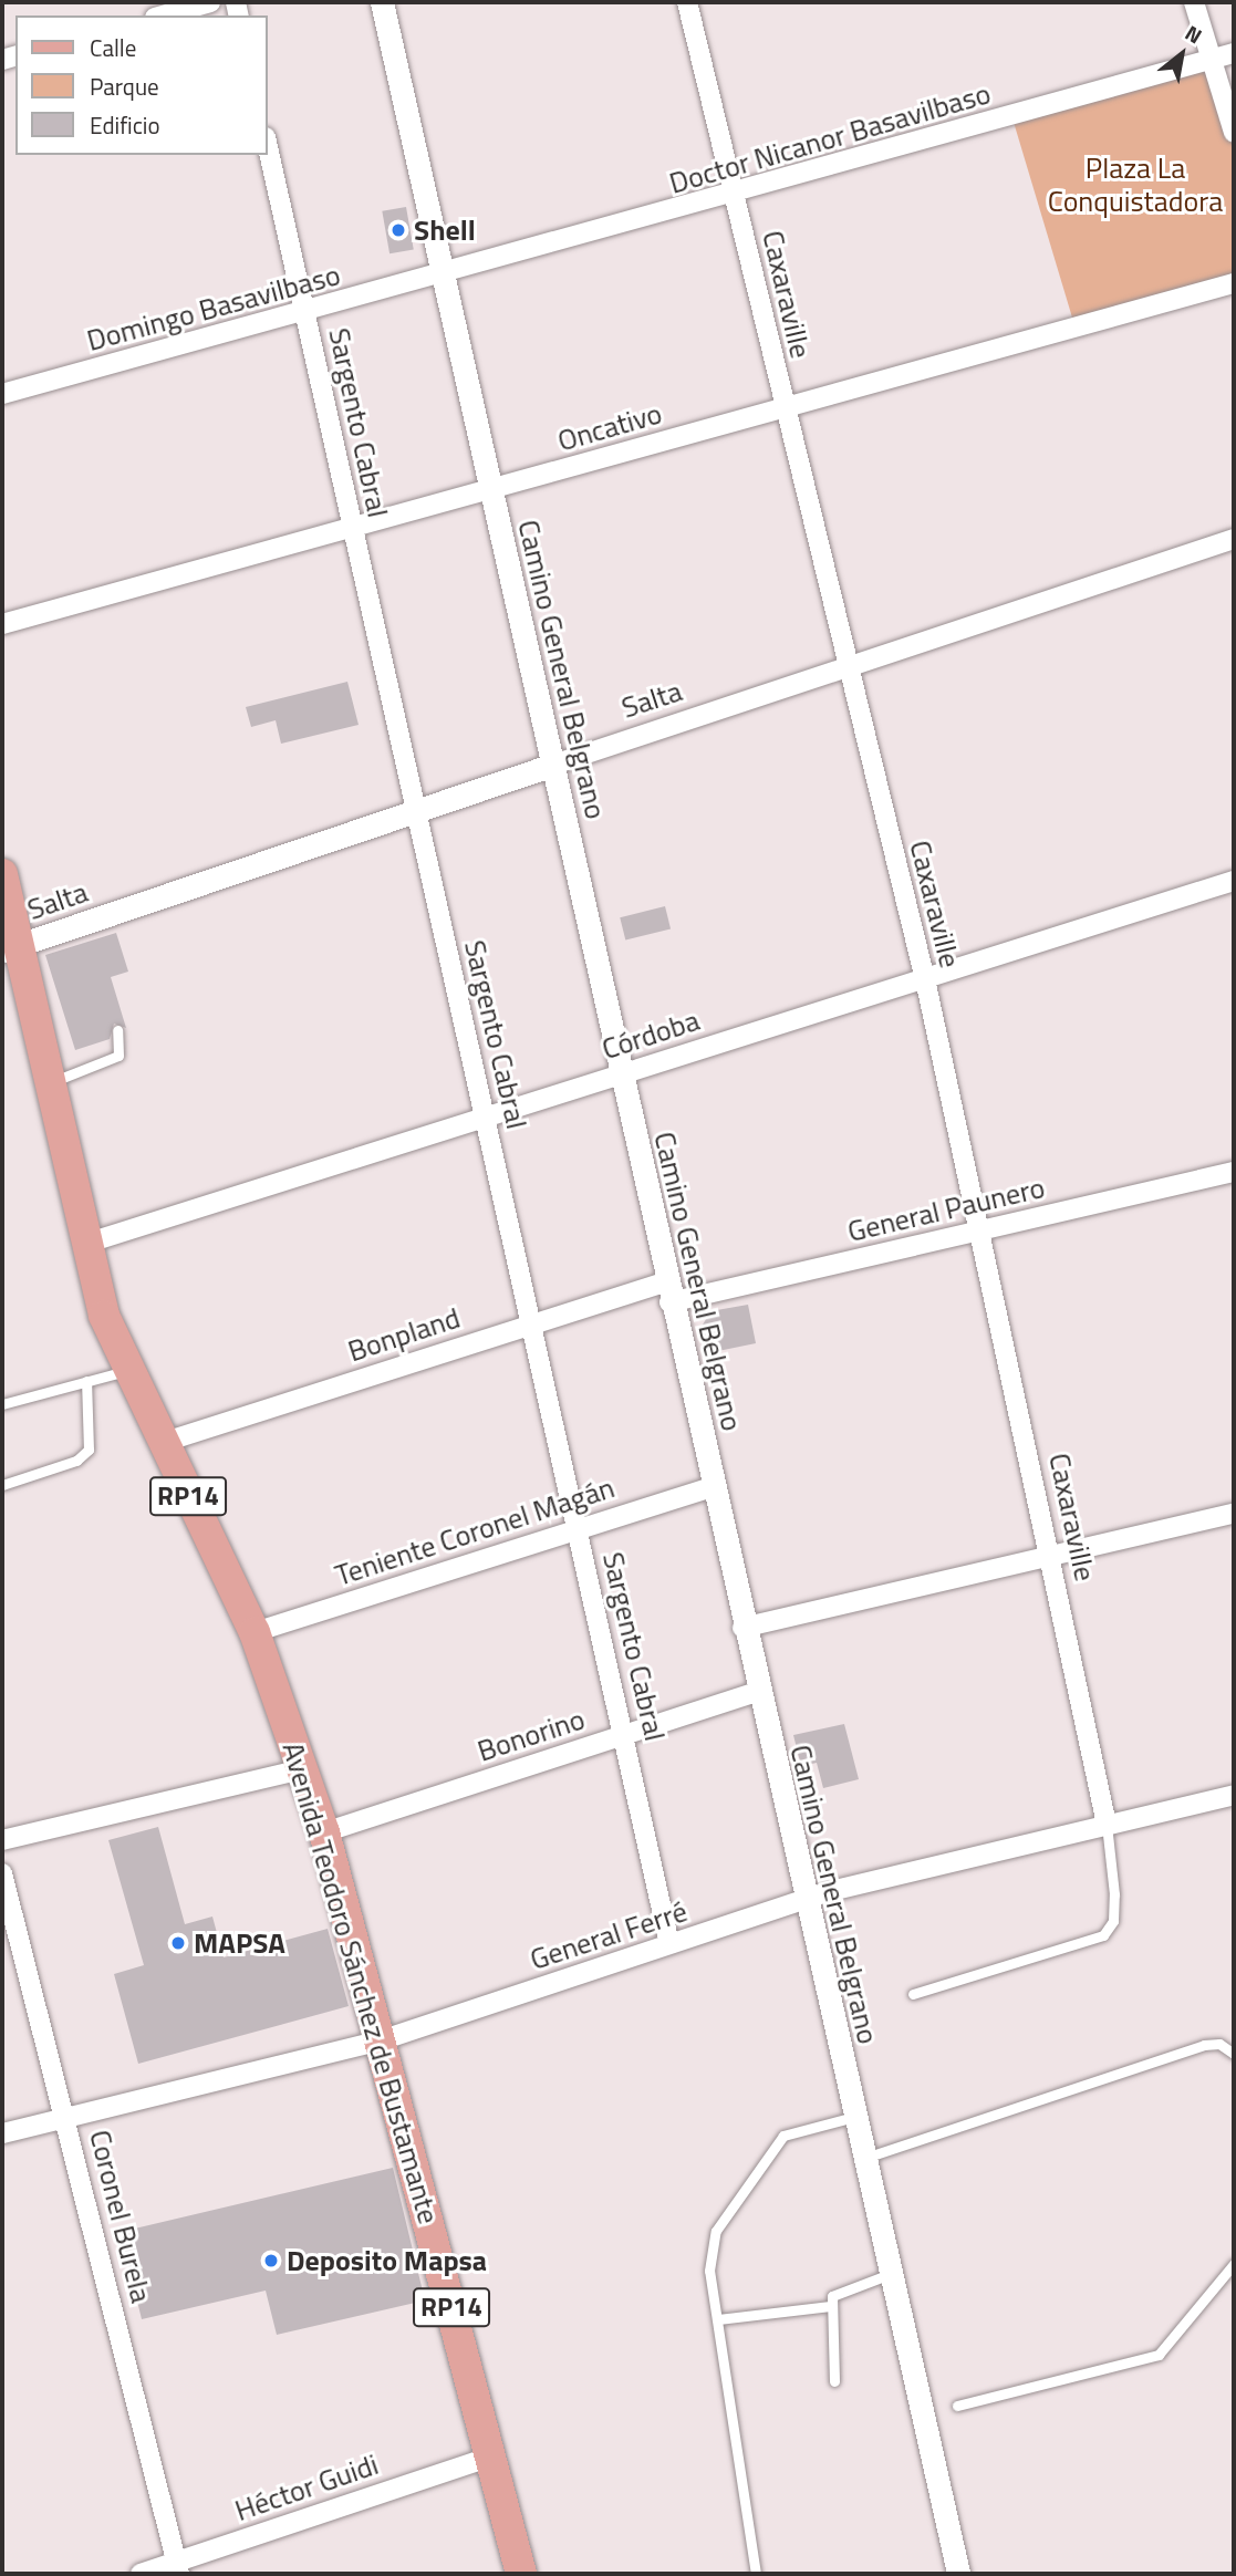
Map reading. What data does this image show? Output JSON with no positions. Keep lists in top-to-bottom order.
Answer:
{
  "streets": {
    "main road": ["RP14", "Avenida Teodoro Sánchez de Bustamante"],
    "street": [
      "Doctor Nicanor Basavilbaso",
      "Caxaraville",
      "Domingo Basavilbaso",
      "Sargento Cabral",
      "Oncativo",
      "Camino General Belgrano",
      "Salta",
      "Córdoba",
      "General Paunero",
      "Bonpland",
      "Teniente Coronel Magán",
      "Bonorino",
      "General Ferré",
      "Coronel Burela",
      "Héctor Guidi"
    ]
  },
  "crossings": [
    ["Doctor Nicanor Basavilbaso", "Caxaraville"],
    ["Doctor Nicanor Basavilbaso", "Domingo Basavilbaso"],
    ["Doctor Nicanor Basavilbaso", "Camino General Belgrano"],
    ["Caxaraville", "Oncativo"],
    ["Caxaraville", "Salta"],
    ["Caxaraville", "Córdoba"],
    ["Caxaraville", "General Paunero"],
    ["Caxaraville", "General Ferré"],
    ["Domingo Basavilbaso", "Sargento Cabral"],
    ["Domingo Basavilbaso", "Camino General Belgrano"],
    ["Sargento Cabral", "Oncativo"],
    ["Sargento Cabral", "Salta"],
    ["Sargento Cabral", "Córdoba"],
    ["Sargento Cabral", "Bonpland"],
    ["Sargento Cabral", "Teniente Coronel Magán"],
    ["Sargento Cabral", "Bonorino"],
    ["Sargento Cabral", "General Ferré"],
    ["Oncativo", "Camino General Belgrano"],
    ["Camino General Belgrano", "Salta"],
    ["Camino General Belgrano", "Córdoba"],
    ["Camino General Belgrano", "General Paunero"],
    ["Camino General Belgrano", "Bonpland"],
    ["Camino General Belgrano", "Teniente Coronel Magán"],
    ["Camino General Belgrano", "Bonorino"],
    ["Camino General Belgrano", "General Ferré"],
    ["Salta", "Avenida Teodoro Sánchez de Bustamante"],
    ["Córdoba", "Avenida Teodoro Sánchez de Bustamante"],
    ["General Paunero", "Bonpland"],
    ["Bonpland", "Avenida Teodoro Sánchez de Bustamante"],
    ["Teniente Coronel Magán", "Avenida Teodoro Sánchez de Bustamante"],
    ["Bonorino", "Avenida Teodoro Sánchez de Bustamante"],
    ["General Ferré", "Avenida Teodoro Sánchez de Bustamante"],
    ["General Ferré", "Coronel Burela"],
    ["Avenida Teodoro Sánchez de Bustamante", "Héctor Guidi"],
    ["Coronel Burela", "Héctor Guidi"]
  ],
  "parks": ["Plaza La Conquistadora"],
  "places": ["Shell", "MAPSA", "Deposito Mapsa"],
  "legend": ["Calle", "Parque", "Edificio"],
  "north": "top right"
}
